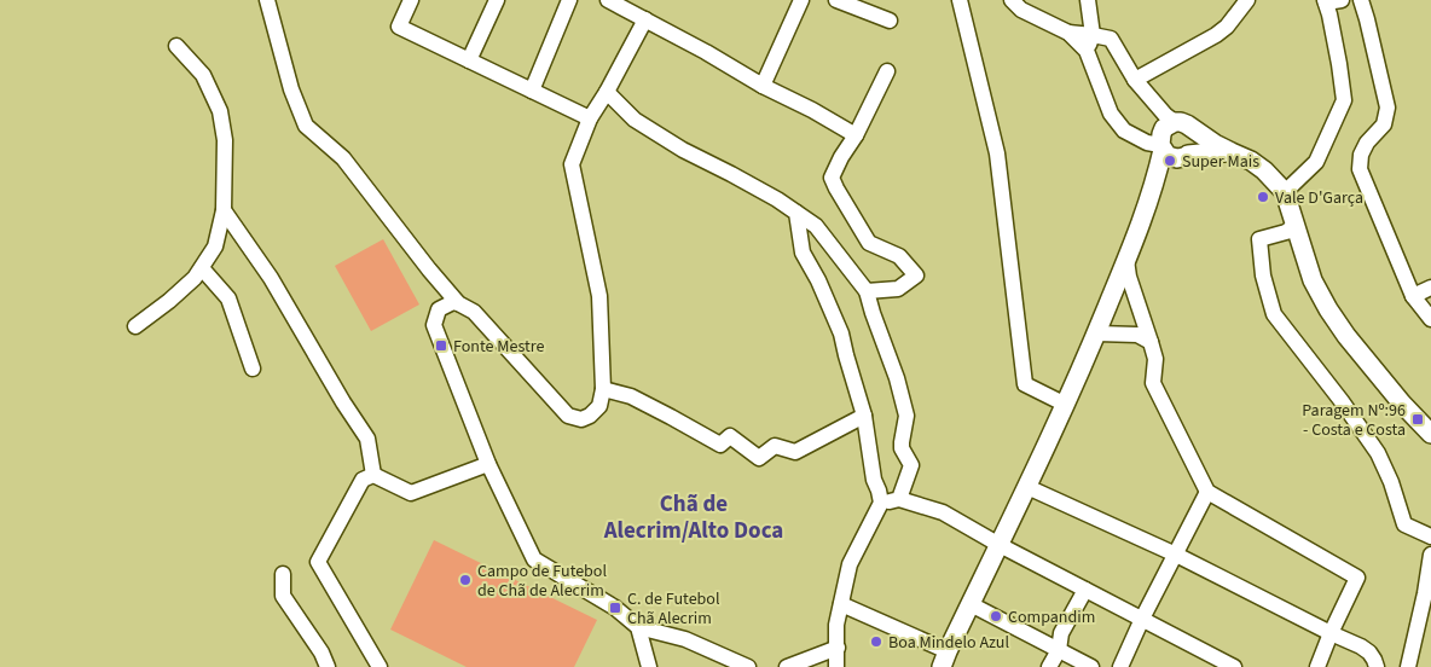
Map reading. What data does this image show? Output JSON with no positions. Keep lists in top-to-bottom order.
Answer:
{
  "districts": ["Chã de Alecrim/Alto Doca"],
  "places": {
    "other": [
      "Super Mais",
      "Vale D'Garça",
      "Campo de Futebol de Chã de Alecrim",
      "Compandim",
      "Boa Mindelo Azul"
    ],
    "transit": ["Fonte Mestre", "Paragem Nº:96 - Costa e Costa", "C. de Futebol Chã Alecrim"]
  }
}
